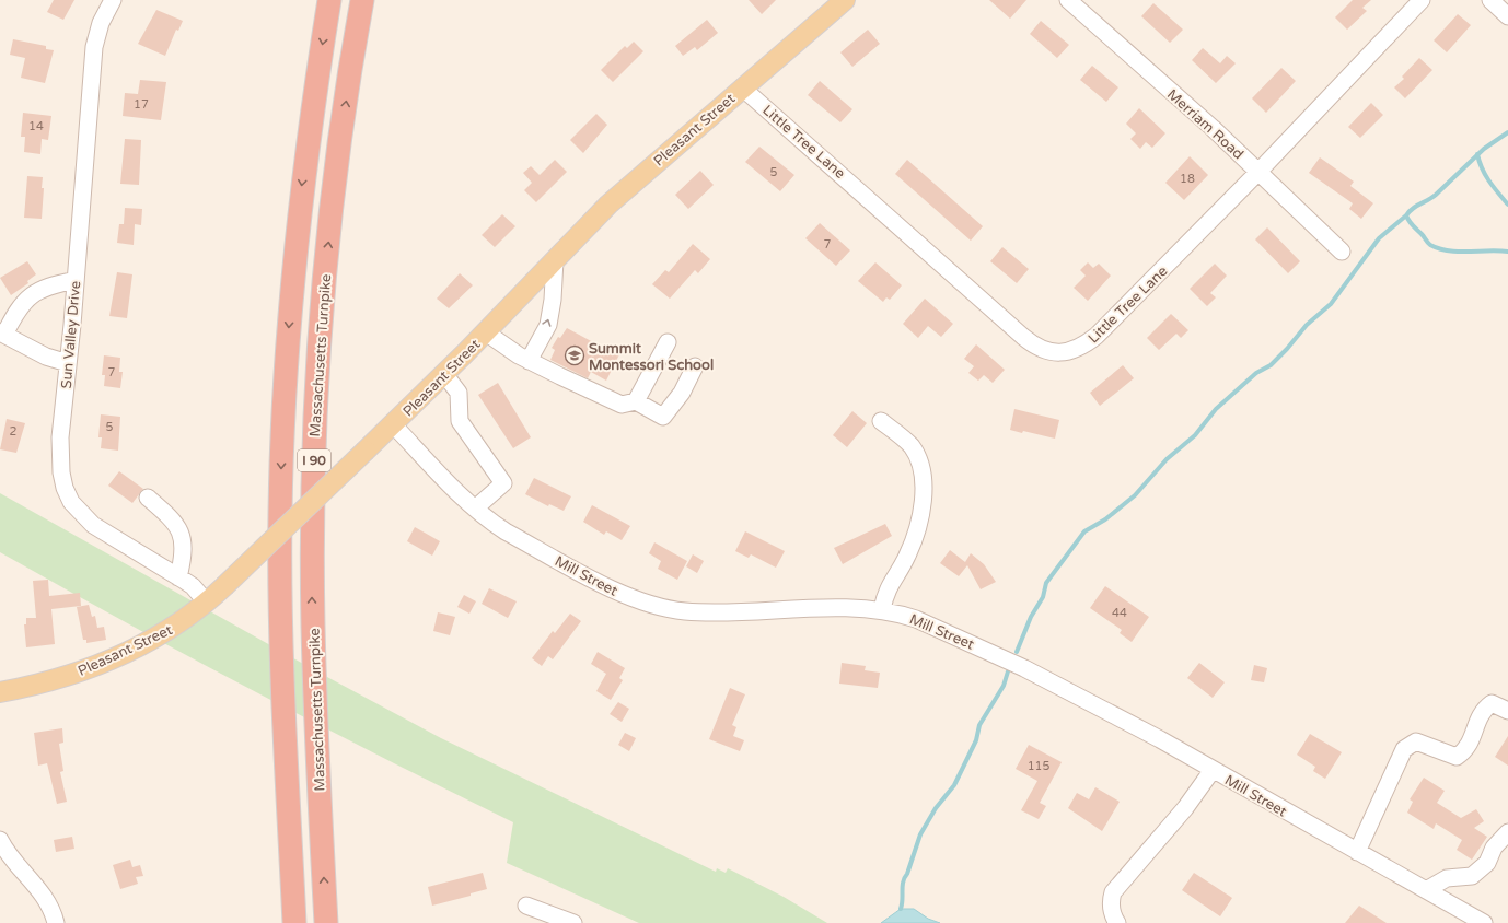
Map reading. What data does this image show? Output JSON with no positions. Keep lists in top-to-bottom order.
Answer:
{
  "streets": {
    "highway": ["Massachusetts Turnpike", "I 90"],
    "main road": ["Pleasant Street"],
    "street": [
      "Merriam Road",
      "Little Tree Lane",
      "Sun Valley Drive",
      "Mill Street"
    ]
  },
  "crossings": [
    ["Merriam Road", "Little Tree Lane"],
    ["Pleasant Street", "Little Tree Lane"],
    ["Pleasant Street", "Sun Valley Drive"],
    ["Pleasant Street", "Mill Street"]
  ],
  "places": {
    "school or university": ["Summit Montessori School"]
  },
  "house_numbers": [
    "17",
    "14",
    "5",
    "18",
    "7",
    "7",
    "5",
    "2",
    "44",
    "115"
  ]
}
